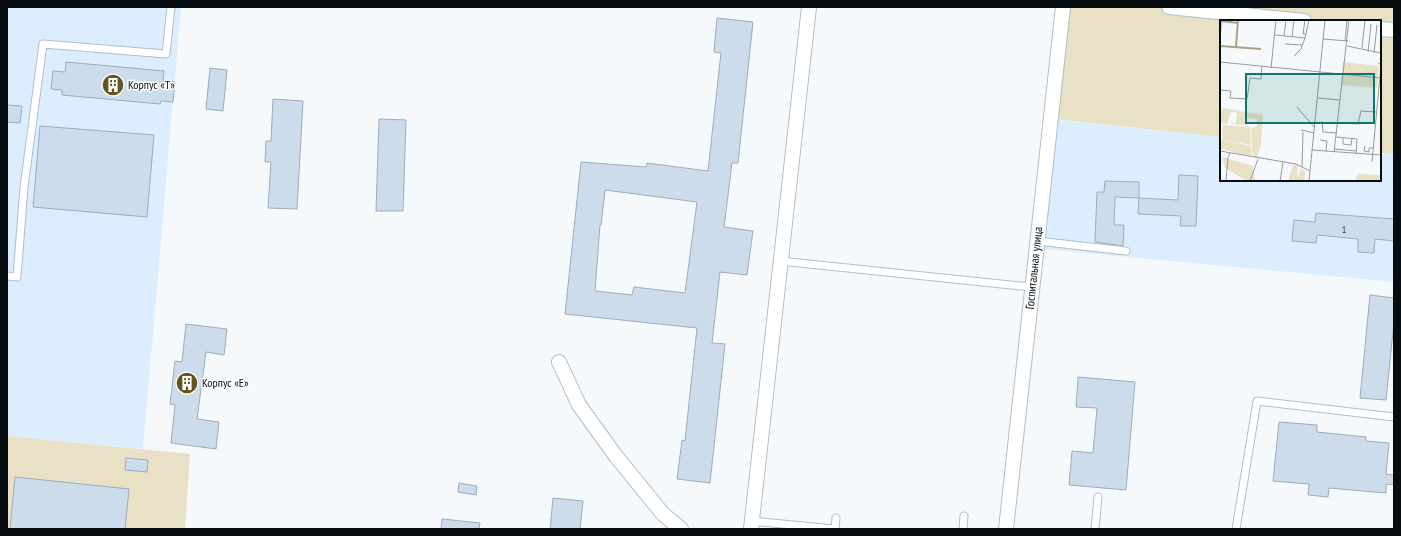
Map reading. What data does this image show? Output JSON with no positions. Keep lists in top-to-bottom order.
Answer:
{
  "streets": {
    "street": ["Госпитальная улица"]
  },
  "places": {
    "building": ["Корпус «Т»", "Корпус «Е»"]
  },
  "house_numbers": ["1"]
}
